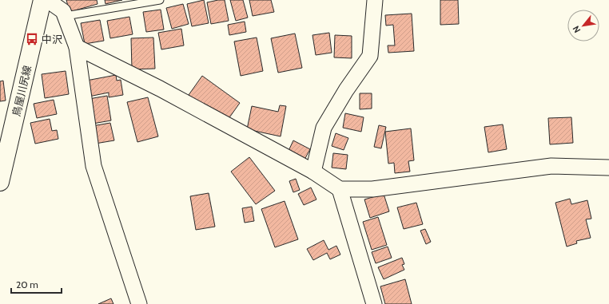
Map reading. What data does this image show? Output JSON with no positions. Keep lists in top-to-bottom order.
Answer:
{
  "streets": {
    "main road": ["鳥屋川尻線"]
  },
  "places": {
    "bus stop": ["中沢"]
  },
  "scale_bar": "20 m",
  "north": "bottom left"
}
